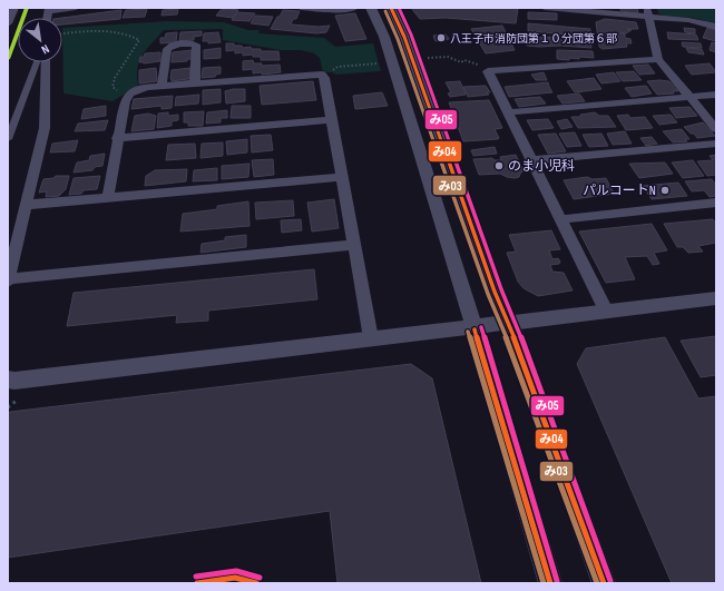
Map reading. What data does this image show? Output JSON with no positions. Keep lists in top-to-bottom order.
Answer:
{
  "places": ["八王子市消防団第１０分団第６部", "のま小児科", "パルコートN"],
  "lines": ["transit line み04", "transit line み05", "transit line み03"],
  "north": "bottom right"
}
